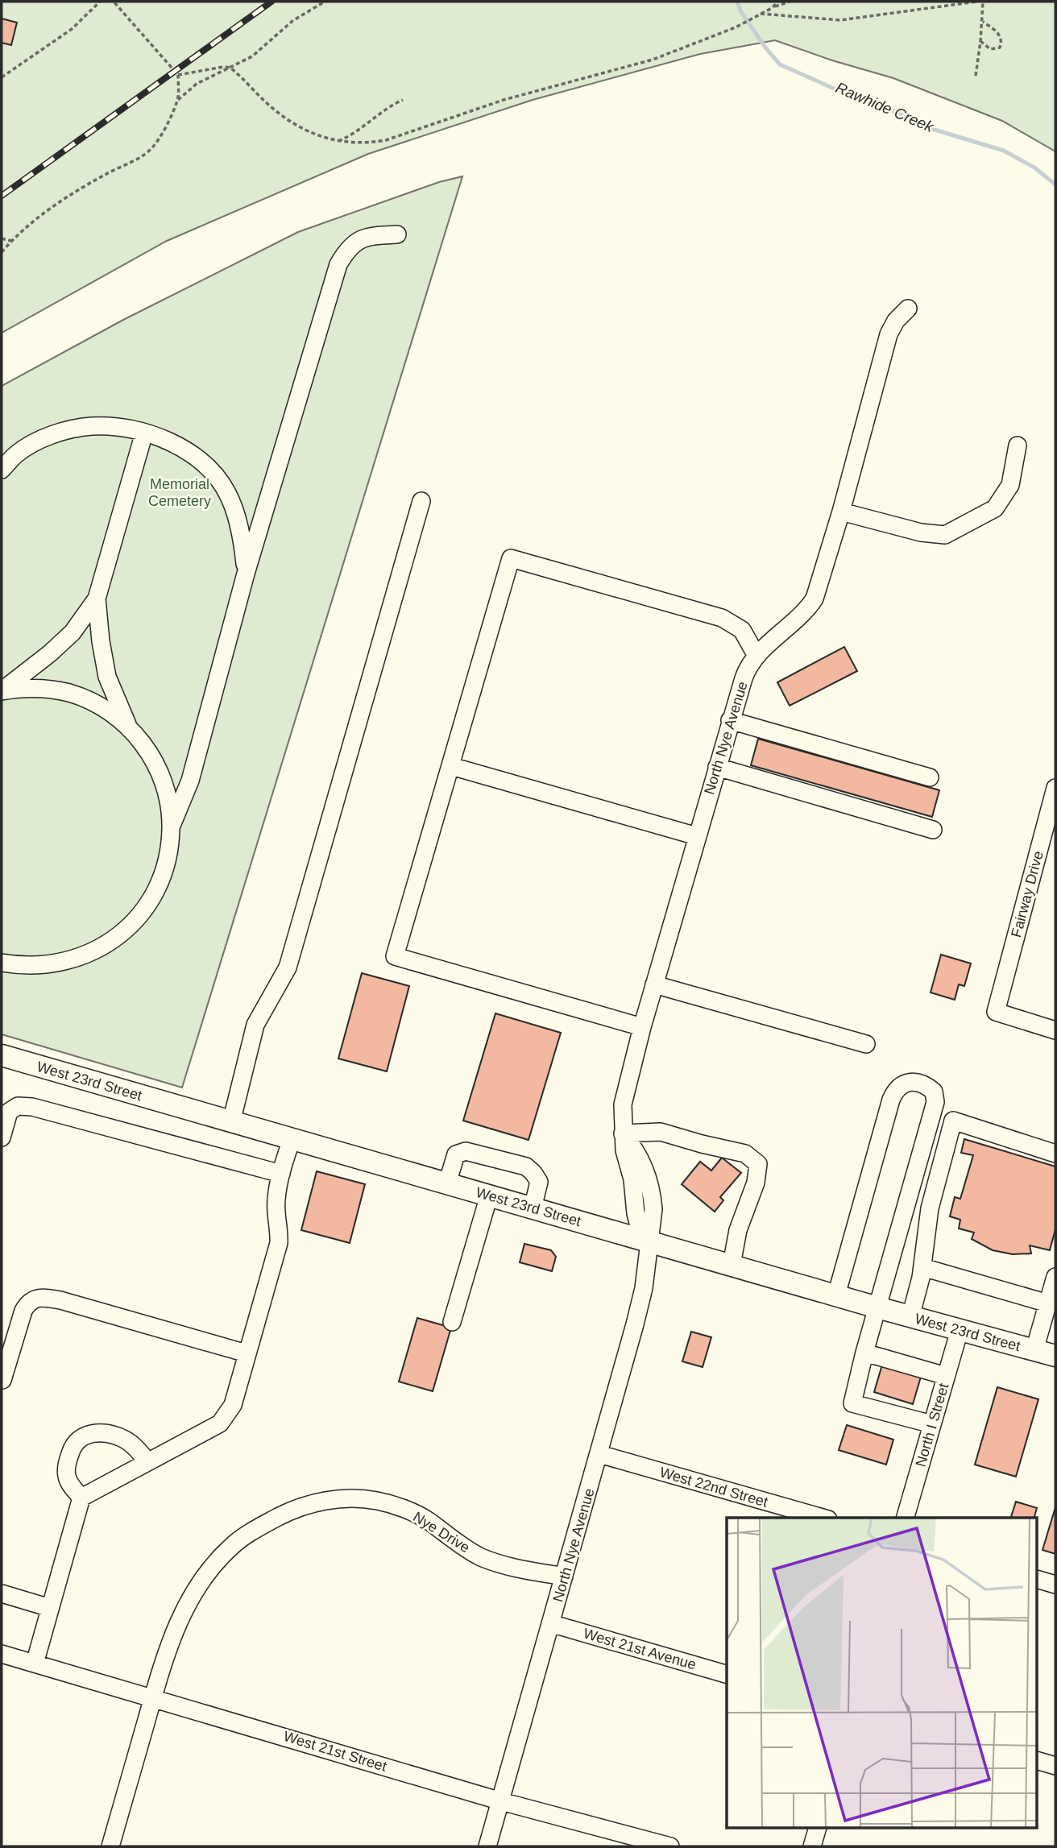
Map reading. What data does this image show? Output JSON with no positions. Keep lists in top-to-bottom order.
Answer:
{
  "streets": {
    "main road": ["West 23rd Street"],
    "street": [
      "North Nye Avenue",
      "Fairway Drive",
      "North I Street",
      "West 22nd Street",
      "Nye Drive",
      "West 21st Avenue",
      "West 21st Street"
    ]
  },
  "crossings": [
    ["North Nye Avenue", "West 23rd Street"],
    ["North Nye Avenue", "West 22nd Street"],
    ["North Nye Avenue", "Nye Drive"],
    ["North Nye Avenue", "West 21st Avenue"],
    ["North Nye Avenue", "West 21st Street"],
    ["West 23rd Street", "North I Street"],
    ["Nye Drive", "West 21st Street"]
  ],
  "water": ["Rawhide Creek"],
  "parks": ["Memorial Cemetery"]
}
